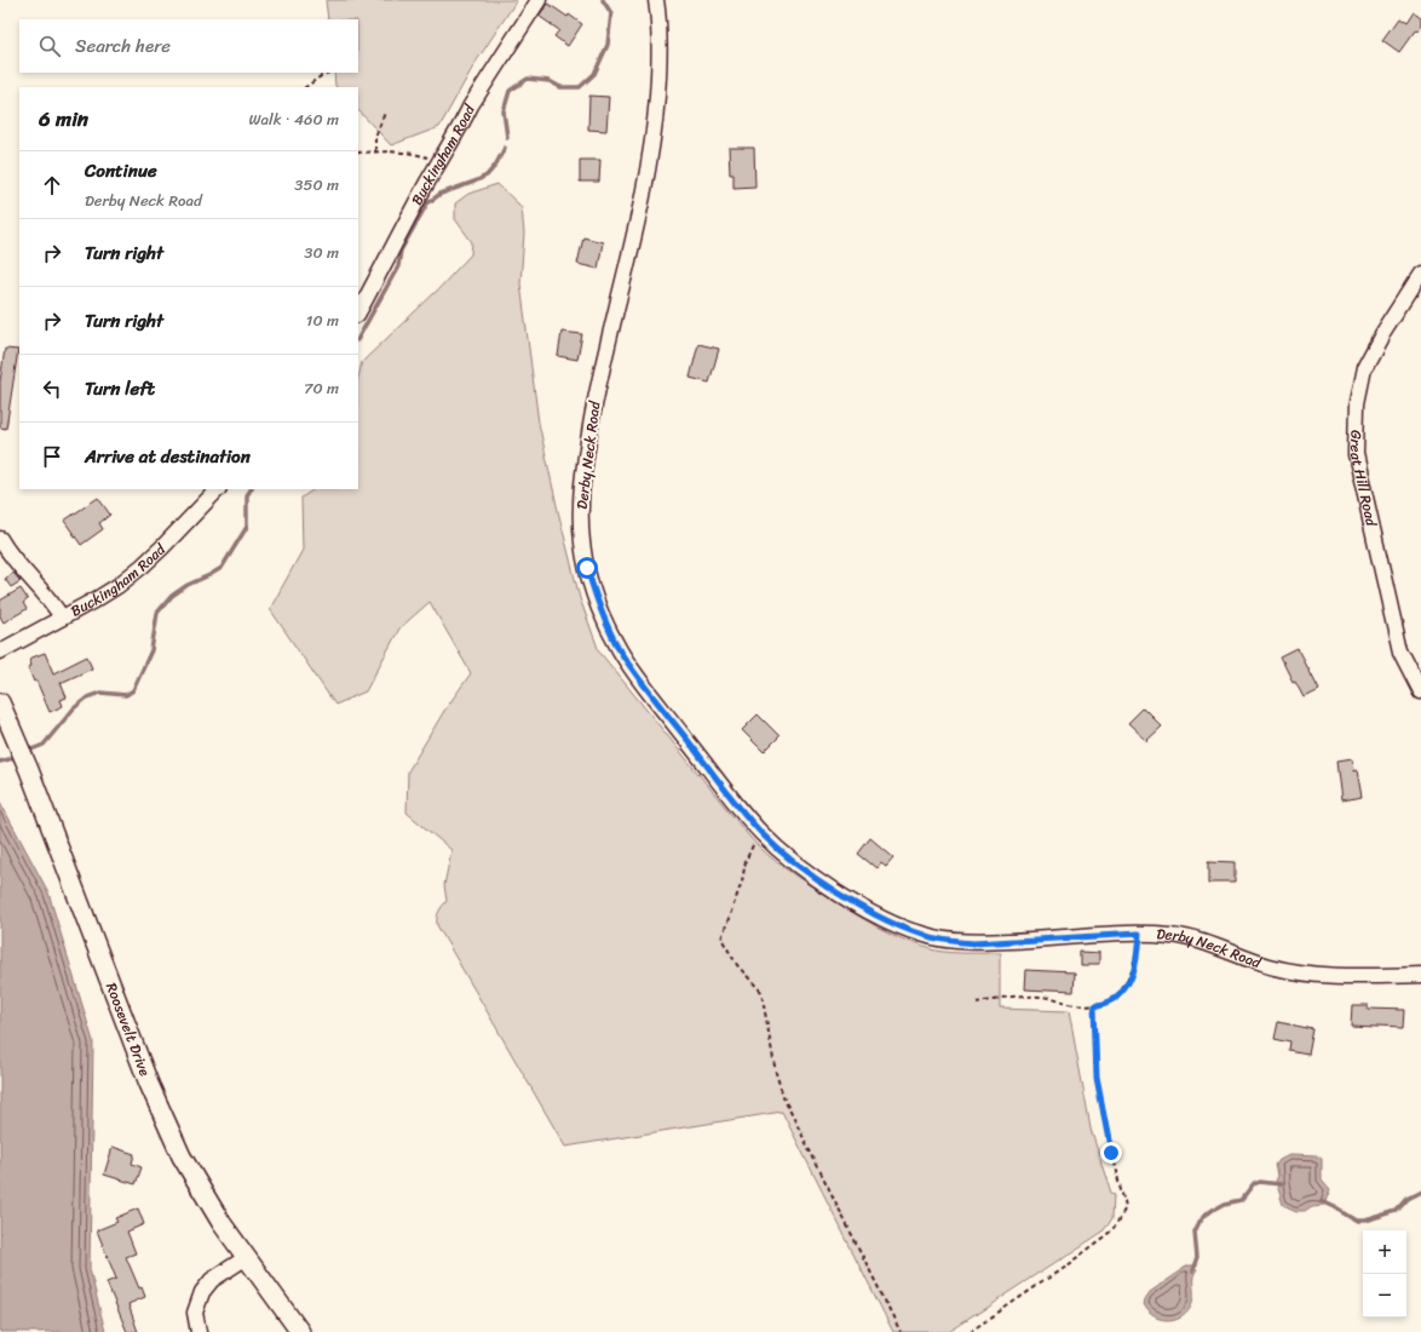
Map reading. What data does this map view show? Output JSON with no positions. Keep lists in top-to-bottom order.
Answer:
{
  "streets": {
    "main road": ["Roosevelt Drive"],
    "street": ["Buckingham Road", "Derby Neck Road", "Great Hill Road"]
  },
  "page": {
    "search": "Search here",
    "heading": ["6 min", "Walk · 460 m"],
    "list": [
      ["Continue", "Derby Neck Road", "350 m"],
      ["Turn right", "30 m"],
      ["Turn right", "10 m"],
      ["Turn left", "70 m"],
      "Arrive at destination"
    ],
    "map_buttons": ["+", "−"]
  }
}
